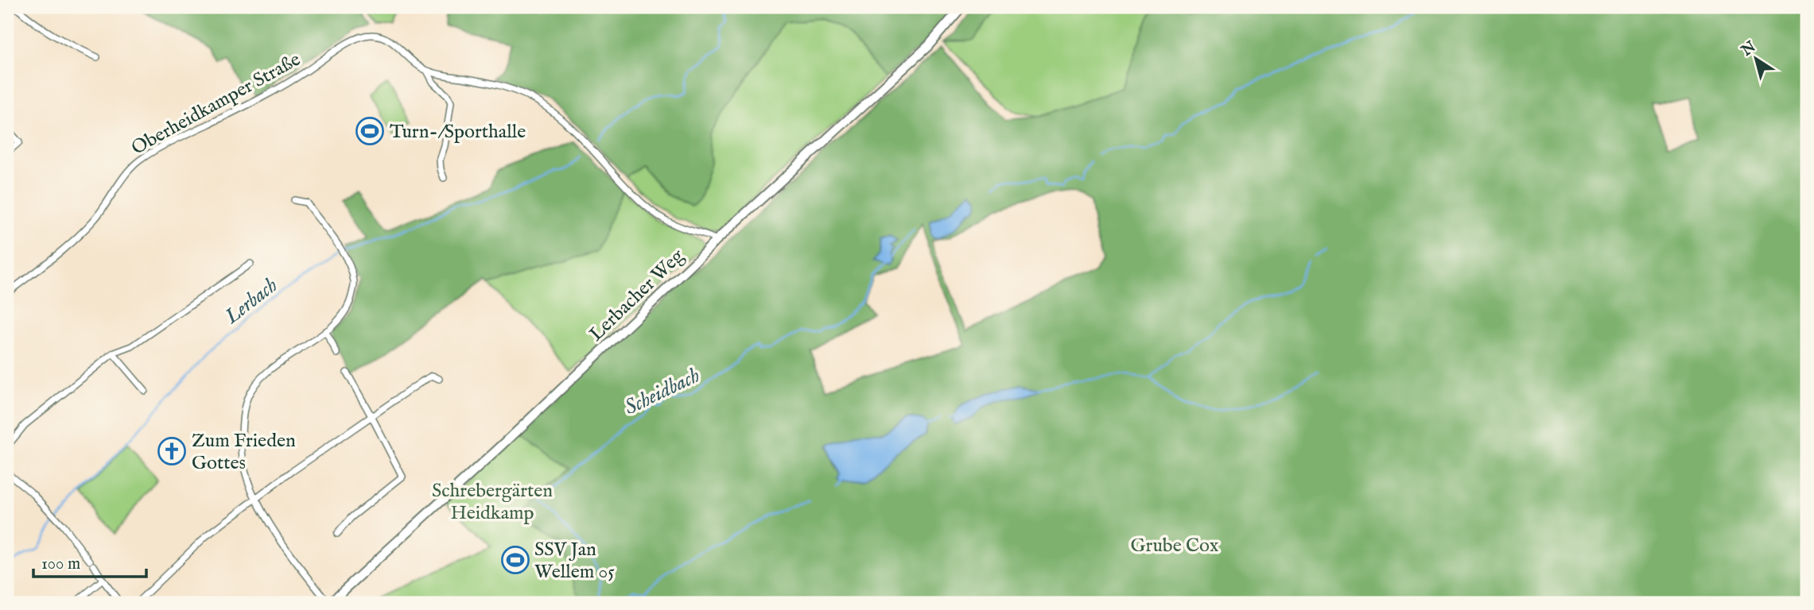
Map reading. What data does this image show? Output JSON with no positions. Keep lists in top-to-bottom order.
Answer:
{
  "streets": {
    "street": ["Oberheidkamper Straße", "Lerbacher Weg"]
  },
  "crossings": [
    ["Oberheidkamper Straße", "Lerbacher Weg"]
  ],
  "water": ["Lerbach", "Scheidbach"],
  "parks": ["Schrebergärten Heidkamp", "Grube Cox"],
  "places": {
    "sports": ["Turn-/Sporthalle", "SSV Jan Wellem 05"],
    "church": ["Zum Frieden Gottes"]
  },
  "scale_bar": "100 m",
  "north": "top left"
}
